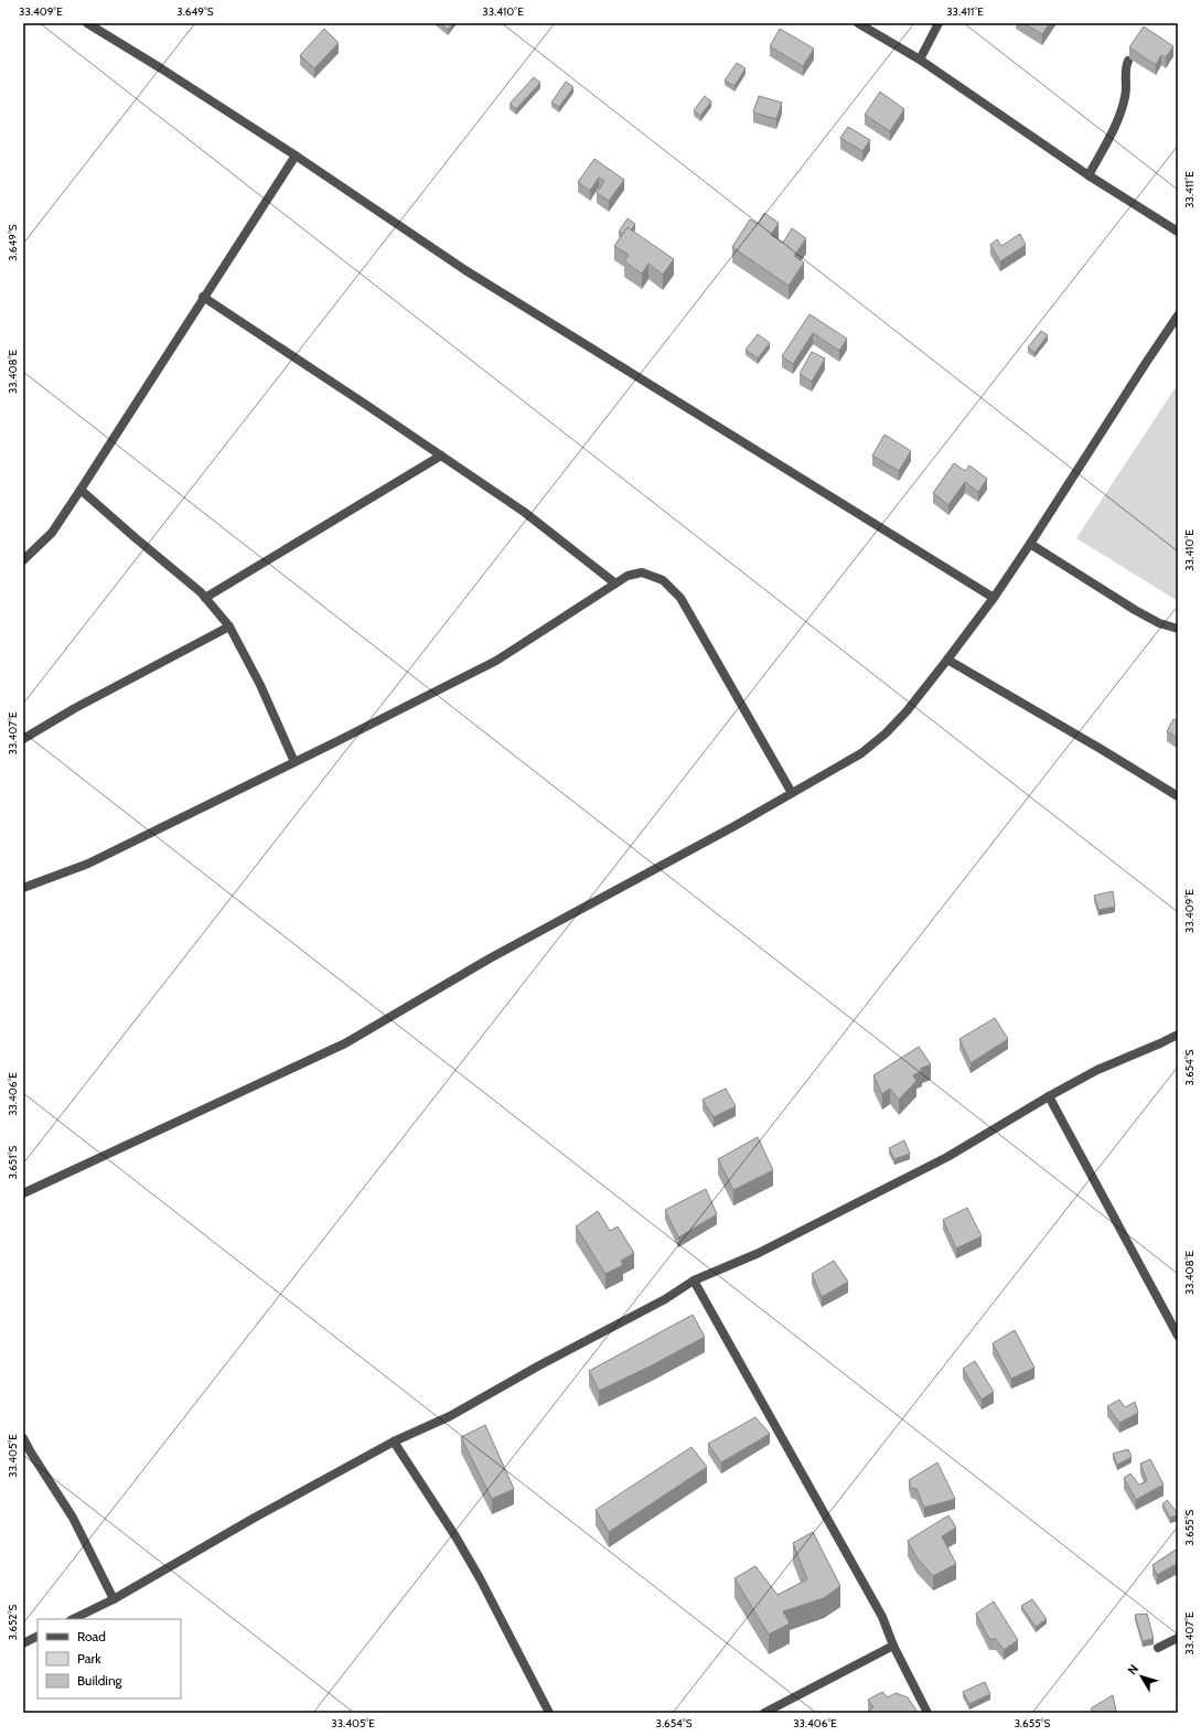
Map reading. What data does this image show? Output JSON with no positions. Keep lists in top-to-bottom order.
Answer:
{
  "legend": ["Road", "Park", "Building"],
  "north": "top left",
  "coordinates": [
    "33.409°E",
    "3.649°S",
    "33.410°E",
    "33.411°E",
    "33.408°E",
    "33.407°E",
    "3.654°S",
    "33.406°E",
    "3.651°S",
    "33.405°E",
    "3.655°S",
    "3.652°S"
  ]
}
